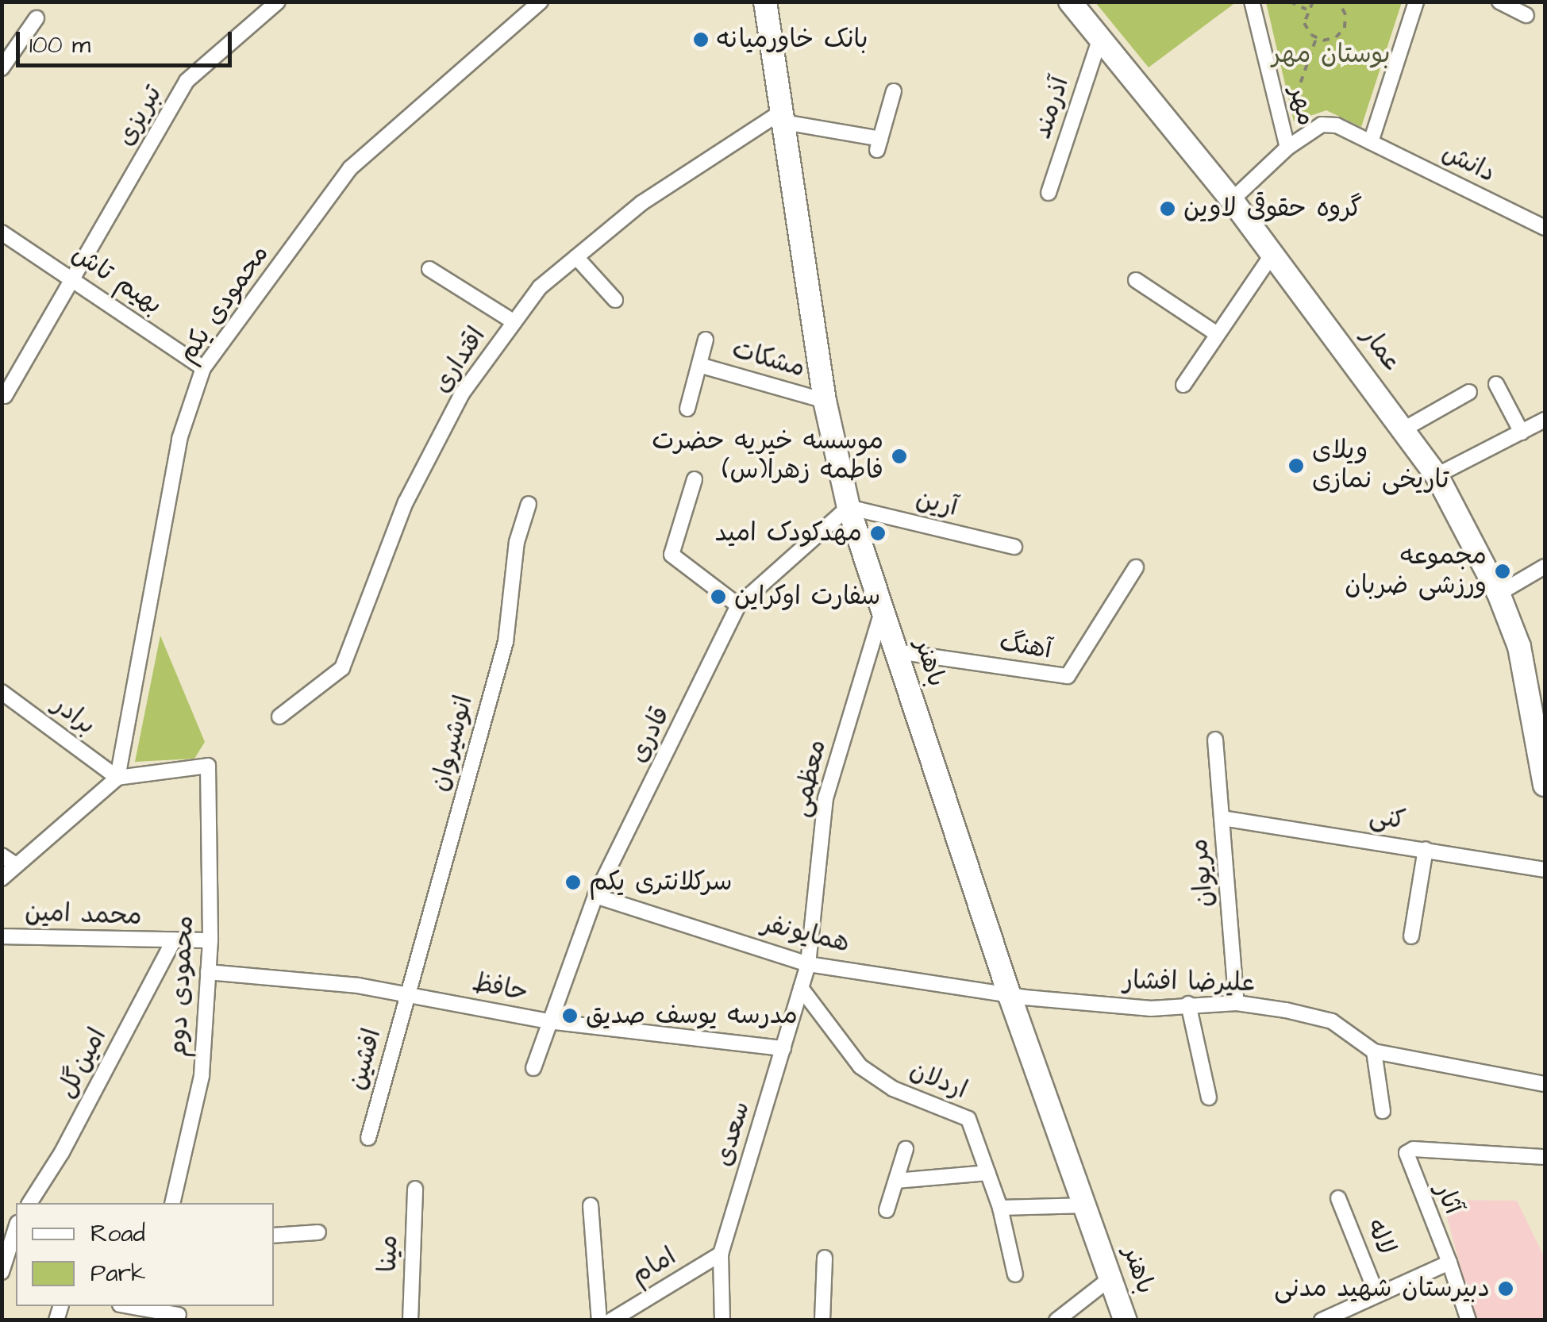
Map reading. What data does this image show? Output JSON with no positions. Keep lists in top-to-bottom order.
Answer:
{
  "streets": {
    "main road": ["عمار", "باهنر"],
    "street": [
      "مهر",
      "آذرمند",
      "تبریزی",
      "دانش",
      "بهیم تاش",
      "محمودی یکم",
      "مشکات",
      "اقتداری",
      "آرین",
      "آهنگ",
      "برادر",
      "قادری",
      "انوشیروان",
      "معظمی",
      "کنی",
      "مریوان",
      "محمد امین",
      "همایونفر",
      "علیرضا افشار",
      "محمودی دوم",
      "حافظ",
      "افشین",
      "امین‌گل",
      "اردلان",
      "سعدی",
      "آثار",
      "لاله",
      "مینا",
      "امام"
    ]
  },
  "crossings": [
    ["مهر", "دانش"],
    ["مهر", "عمار"],
    ["آذرمند", "عمار"],
    ["تبریزی", "بهیم تاش"],
    ["بهیم تاش", "محمودی یکم"],
    ["محمودی یکم", "برادر"],
    ["محمودی یکم", "محمودی دوم"],
    ["مشکات", "باهنر"],
    ["اقتداری", "باهنر"],
    ["آرین", "باهنر"],
    ["آرین", "قادری"],
    ["آهنگ", "باهنر"],
    ["باهنر", "قادری"],
    ["باهنر", "معظمی"],
    ["باهنر", "همایونفر"],
    ["باهنر", "علیرضا افشار"],
    ["برادر", "محمودی دوم"],
    ["قادری", "همایونفر"],
    ["قادری", "حافظ"],
    ["انوشیروان", "حافظ"],
    ["انوشیروان", "افشین"],
    ["معظمی", "همایونفر"],
    ["معظمی", "سعدی"],
    ["کنی", "مریوان"],
    ["مریوان", "علیرضا افشار"],
    ["محمد امین", "محمودی دوم"],
    ["محمد امین", "امین‌گل"],
    ["همایونفر", "علیرضا افشار"],
    ["همایونفر", "سعدی"],
    ["محمودی دوم", "حافظ"],
    ["حافظ", "افشین"],
    ["حافظ", "سعدی"],
    ["اردلان", "سعدی"],
    ["سعدی", "امام"]
  ],
  "parks": ["بوستان مهر"],
  "places": [
    "بانک خاورمیانه",
    "گروه حقوقی لاوین",
    "موسسه خیریه حضرت فاطمه زهرا(س)",
    "ویلای تاریخی نمازی",
    "مهدکودک امید",
    "مجموعه ورزشی ضربان",
    "سفارت اوکراین",
    "سرکلانتری یکم",
    "مدرسه یوسف صدیق",
    "دبیرستان شهید مدنی"
  ],
  "legend": ["Road", "Park"],
  "scale_bar": "100 m"
}
